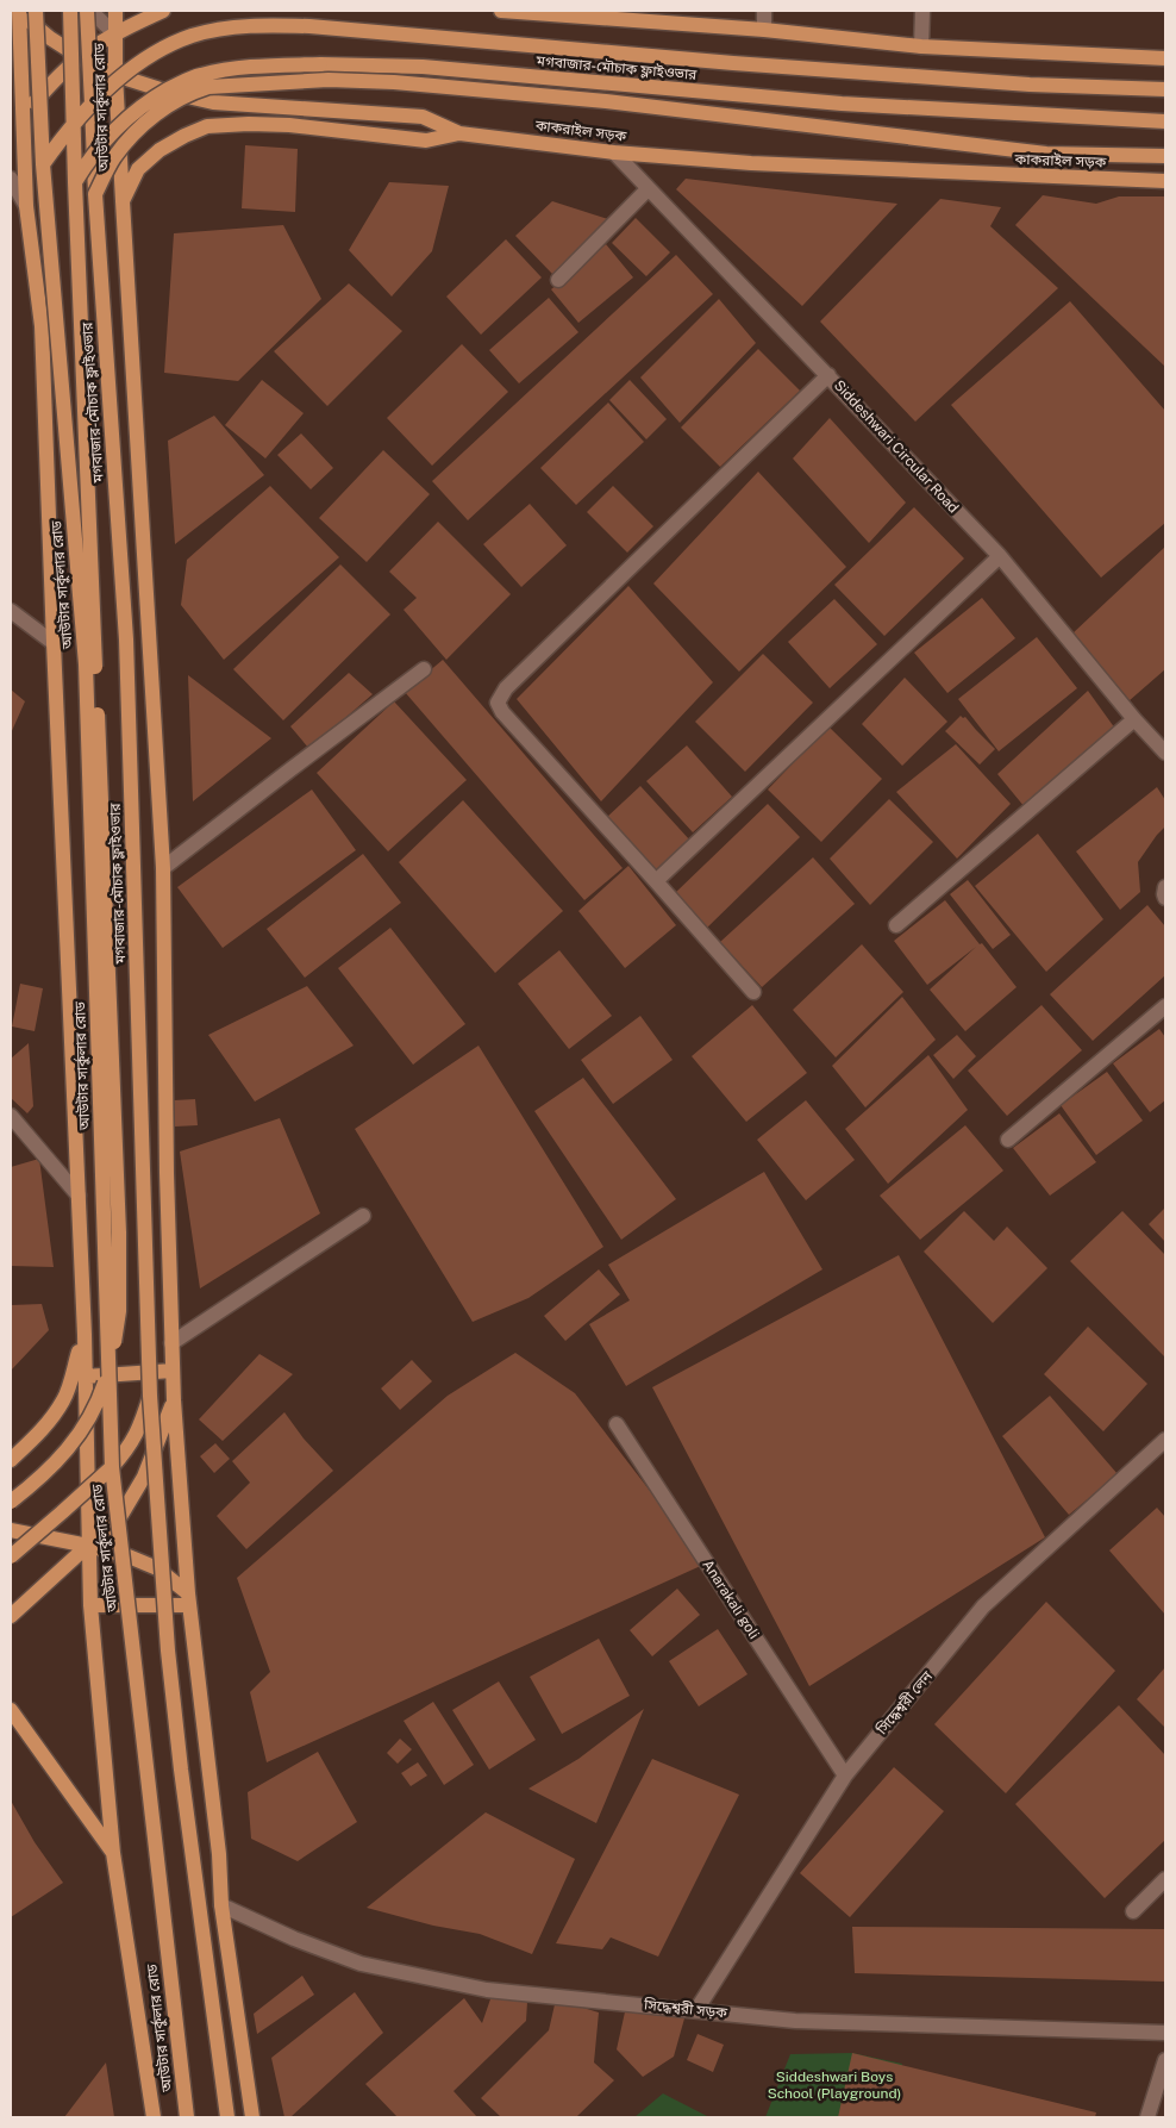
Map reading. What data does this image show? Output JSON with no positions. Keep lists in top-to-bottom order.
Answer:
{
  "streets": {
    "main road": ["মগবাজার-মৌচাক ফ্লাইওভার", "আউটার সার্কুলার রোড", "কাকরাইল সড়ক"],
    "street": [
      "Siddeshwari Circular Road",
      "Anarakali goli",
      "সিদ্ধেশ্বরী লেন",
      "সিদ্ধেশ্বরী সড়ক"
    ]
  },
  "crossings": [
    ["মগবাজার-মৌচাক ফ্লাইওভার", "আউটার সার্কুলার রোড"],
    ["আউটার সার্কুলার রোড", "কাকরাইল সড়ক"],
    ["আউটার সার্কুলার রোড", "সিদ্ধেশ্বরী সড়ক"],
    ["কাকরাইল সড়ক", "Siddeshwari Circular Road"],
    ["Anarakali goli", "সিদ্ধেশ্বরী লেন"],
    ["সিদ্ধেশ্বরী লেন", "সিদ্ধেশ্বরী সড়ক"]
  ],
  "parks": ["Siddeshwari Boys School (Playground)"]
}
